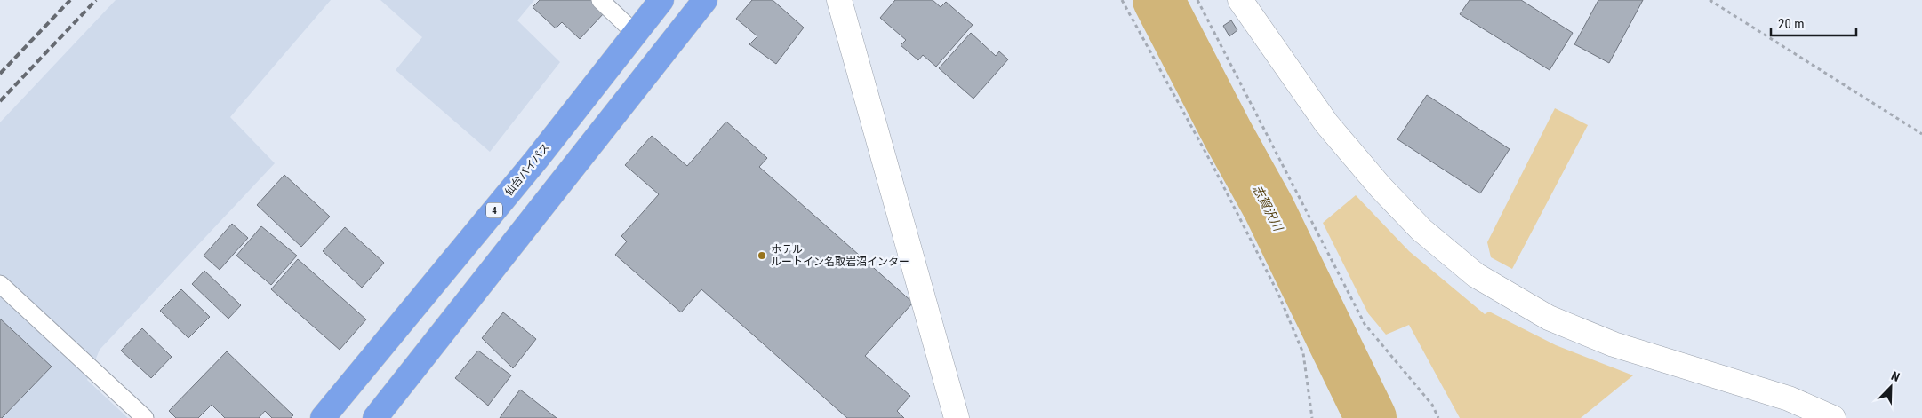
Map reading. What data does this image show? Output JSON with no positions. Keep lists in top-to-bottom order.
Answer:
{
  "streets": {
    "highway": ["仙台バイパス", "4"]
  },
  "water": ["志賀沢川"],
  "places": ["ホテル ルートイン名取岩沼インター"],
  "scale_bar": "20 m",
  "north": "top right"
}
